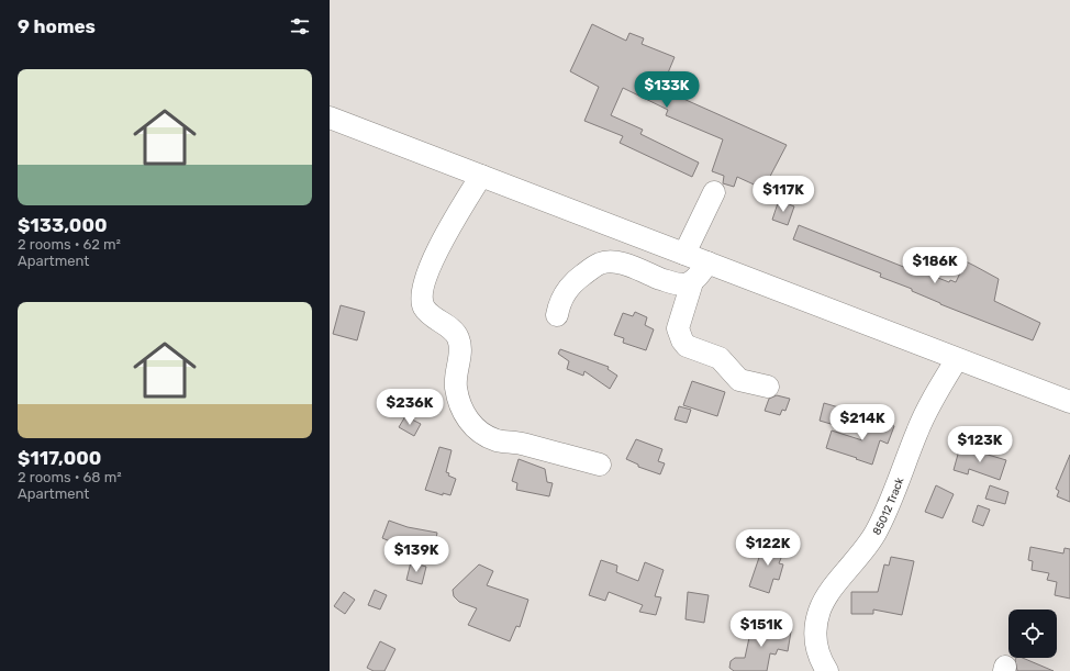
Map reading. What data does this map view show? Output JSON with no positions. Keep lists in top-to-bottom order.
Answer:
{
  "streets": {
    "street": ["85012 Track"]
  },
  "page": {
    "heading": "9 homes",
    "list": [
      {
        "name": "$133,000",
        "note": "2 rooms · 62 m² · Apartment"
      },
      {
        "name": "$117,000",
        "note": "2 rooms · 68 m² · Apartment"
      }
    ],
    "price": [
      "$133K",
      "$117K",
      "$186K",
      "$236K",
      "$214K",
      "$123K",
      "$122K",
      "$139K",
      "$151K"
    ]
  }
}
